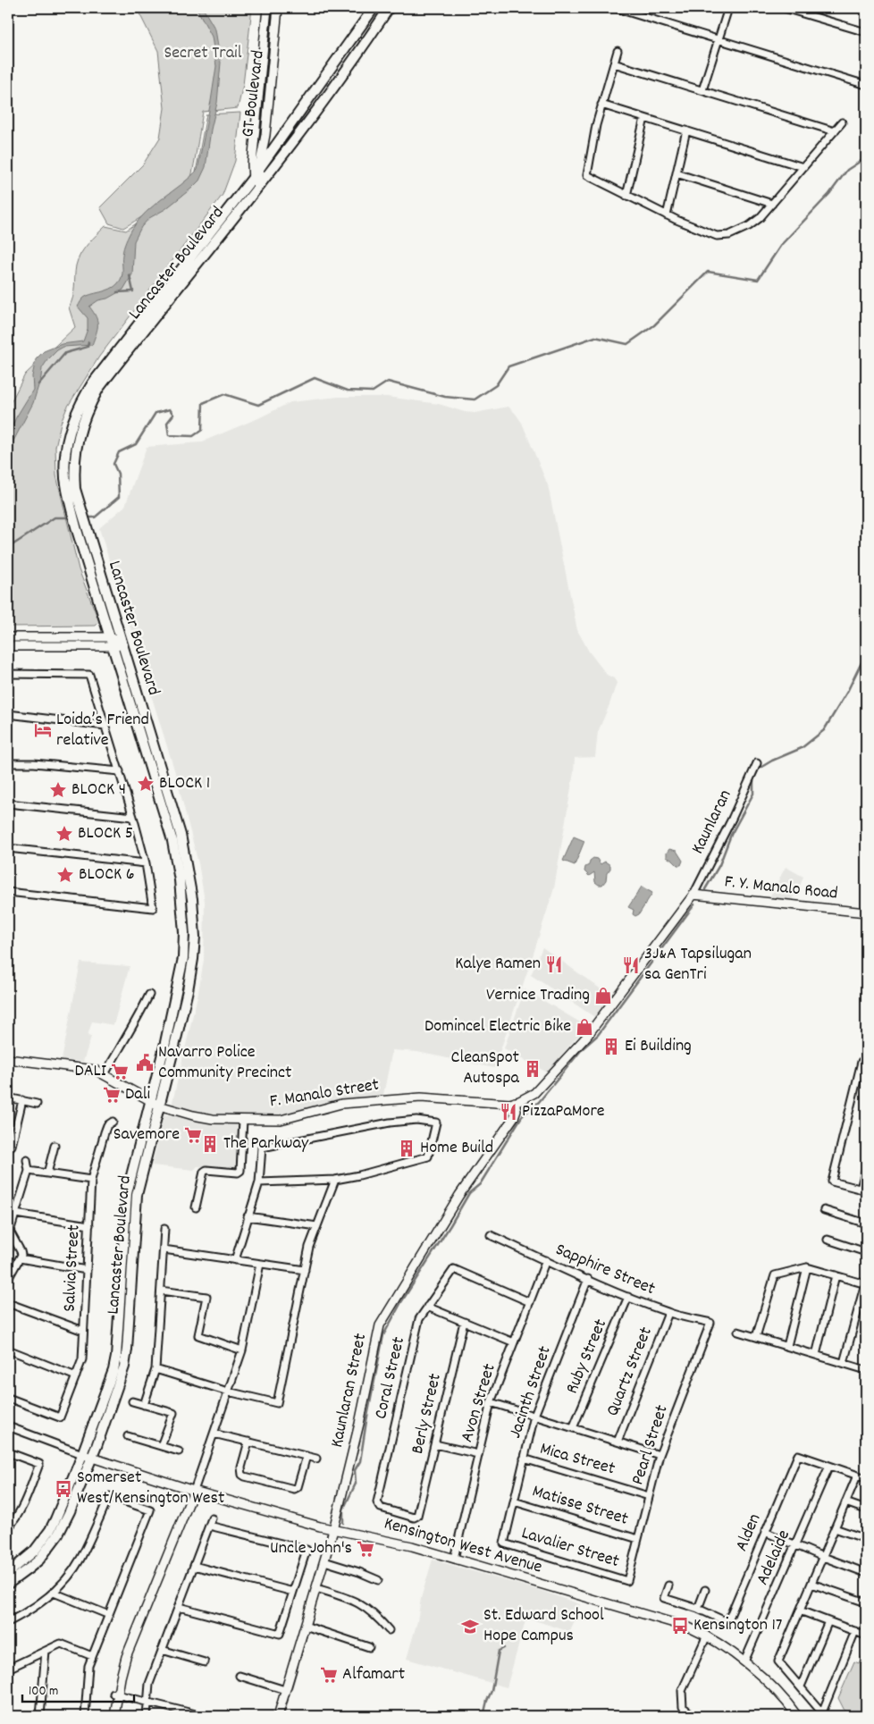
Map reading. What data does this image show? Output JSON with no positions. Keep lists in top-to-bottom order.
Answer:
{
  "streets": {
    "main road": ["Lancaster Boulevard"],
    "street": [
      "GT Boulevard",
      "Kaunlaran",
      "F. Y. Manalo Road",
      "F. Manalo Street",
      "Salvia Street",
      "Sapphire Street",
      "Ruby Street",
      "Quartz Street",
      "Coral Street",
      "Kaunlaran Street",
      "Jacinth Street",
      "Avon Street",
      "Berly Street",
      "Pearl Street",
      "Mica Street",
      "Matisse Street",
      "Alden",
      "Kensington West Avenue",
      "Lavalier Street",
      "Adelaide"
    ]
  },
  "crossings": [
    ["GT Boulevard", "Lancaster Boulevard"],
    ["Lancaster Boulevard", "F. Manalo Street"],
    ["Lancaster Boulevard", "Kensington West Avenue"],
    ["Kaunlaran", "F. Y. Manalo Road"],
    ["Kaunlaran", "F. Manalo Street"],
    ["F. Y. Manalo Road", "F. Manalo Street"],
    ["F. Manalo Street", "Kaunlaran Street"],
    ["Sapphire Street", "Ruby Street"],
    ["Sapphire Street", "Quartz Street"],
    ["Sapphire Street", "Jacinth Street"],
    ["Sapphire Street", "Avon Street"],
    ["Sapphire Street", "Pearl Street"],
    ["Coral Street", "Avon Street"],
    ["Coral Street", "Berly Street"],
    ["Kaunlaran Street", "Kensington West Avenue"],
    ["Jacinth Street", "Mica Street"],
    ["Jacinth Street", "Matisse Street"],
    ["Jacinth Street", "Lavalier Street"],
    ["Avon Street", "Kensington West Avenue"],
    ["Pearl Street", "Mica Street"],
    ["Pearl Street", "Matisse Street"],
    ["Pearl Street", "Lavalier Street"],
    ["Alden", "Adelaide"],
    ["Kensington West Avenue", "Adelaide"]
  ],
  "parks": ["Secret Trail"],
  "places": {
    "hotel": ["Loida’s Friend relative"],
    "place": [
      "BLOCK 1",
      "BLOCK 4",
      "BLOCK 5",
      "BLOCK 6"
    ],
    "restaurant": ["Kalye Ramen", "3J&A Tapsilugan sa GenTri", "PizzaPaMore"],
    "shop": ["Vernice Trading", "Domincel Electric Bike"],
    "building": [
      "Ei Building",
      "CleanSpot Autospa",
      "The Parkway",
      "Home Build"
    ],
    "public building": ["Navarro Police Community Precinct"],
    "supermarket": [
      "DALI",
      "Dali",
      "Savemore",
      "Uncle John's",
      "Alfamart"
    ],
    "bus stop": ["Somerset West/Kensington West", "Kensington 17"],
    "school or university": ["St. Edward School Hope Campus"]
  },
  "scale_bar": "100 m"
}
